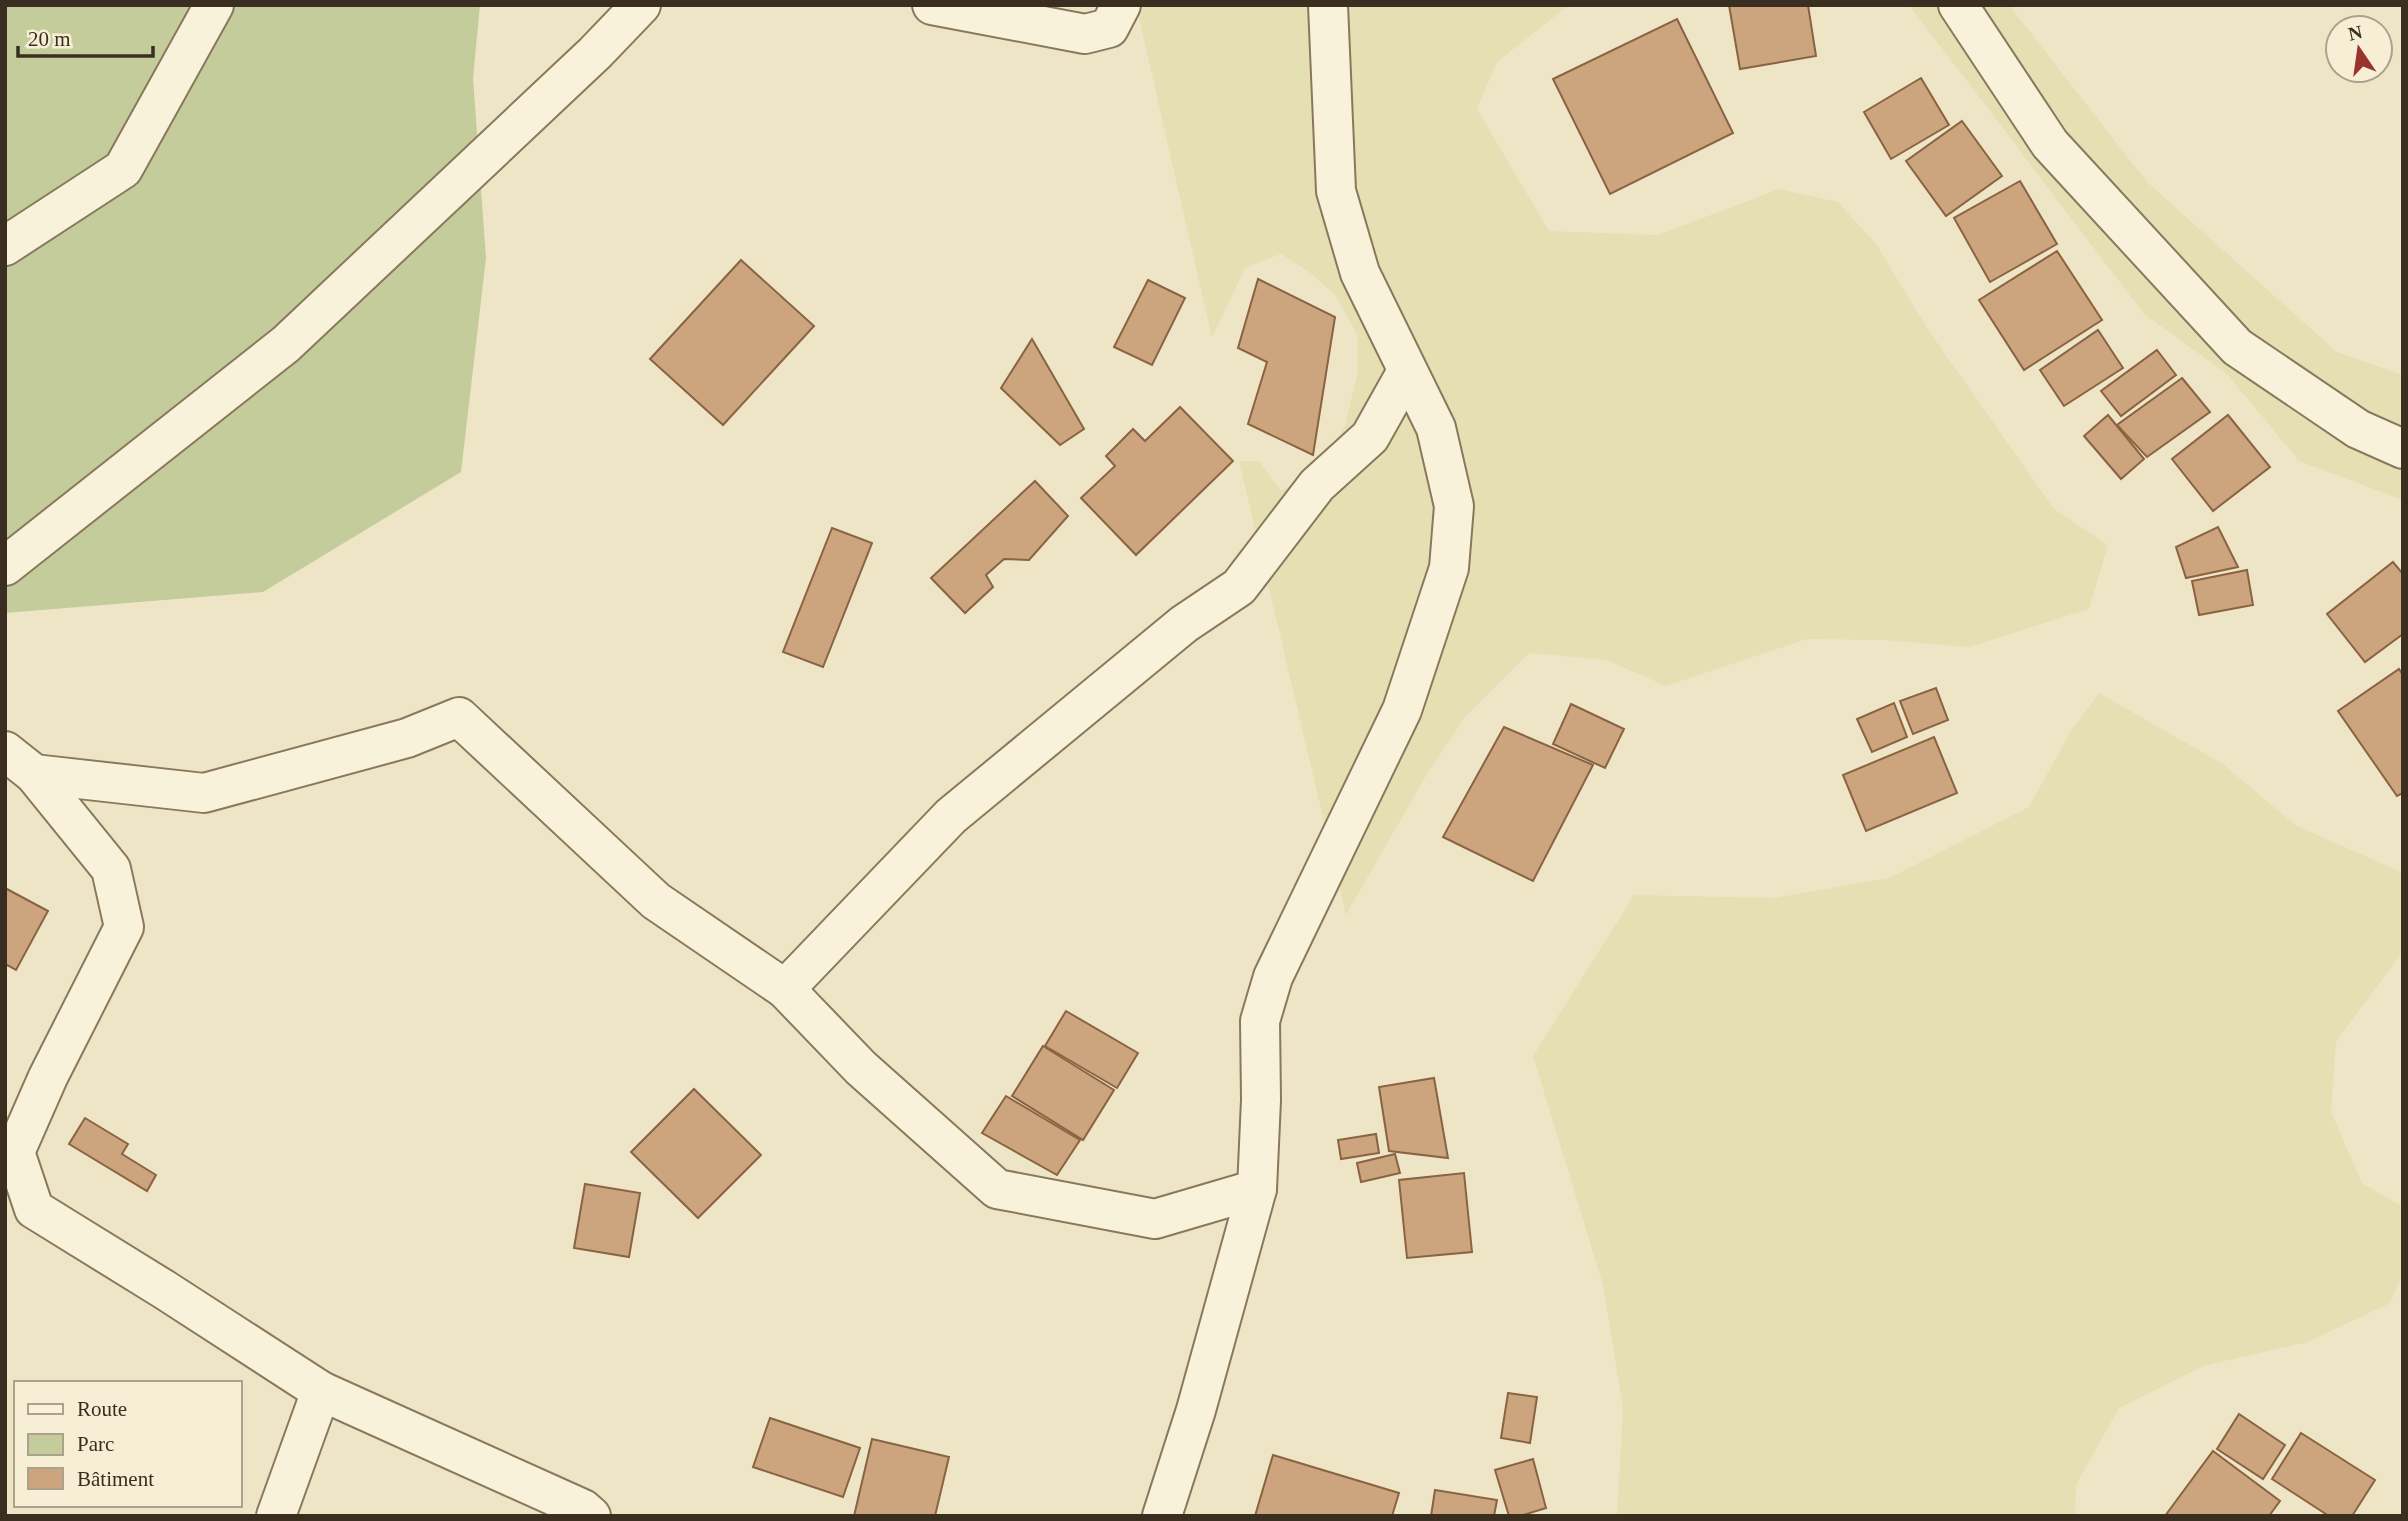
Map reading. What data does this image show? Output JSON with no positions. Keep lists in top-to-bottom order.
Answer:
{
  "legend": ["Route", "Parc", "Bâtiment"],
  "scale_bar": "20 m",
  "north": "top"
}
